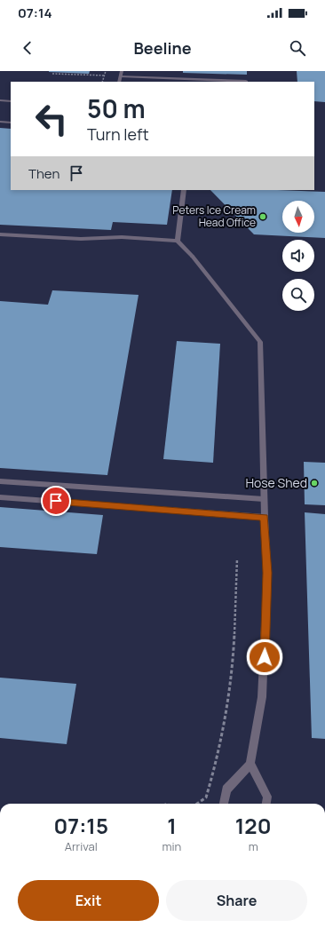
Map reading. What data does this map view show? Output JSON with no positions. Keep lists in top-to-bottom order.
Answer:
{
  "places": ["Peters Ice Cream Head Office", "Hose Shed"],
  "north": "bottom",
  "page": {
    "status": "07:14",
    "header": "Beeline",
    "turn": ["50 m", "Turn left"],
    "then": "Then",
    "eta": [
      "07:15",
      "Arrival",
      "1",
      "min",
      "120",
      "m"
    ],
    "buttons": ["Exit", "Share"]
  }
}
